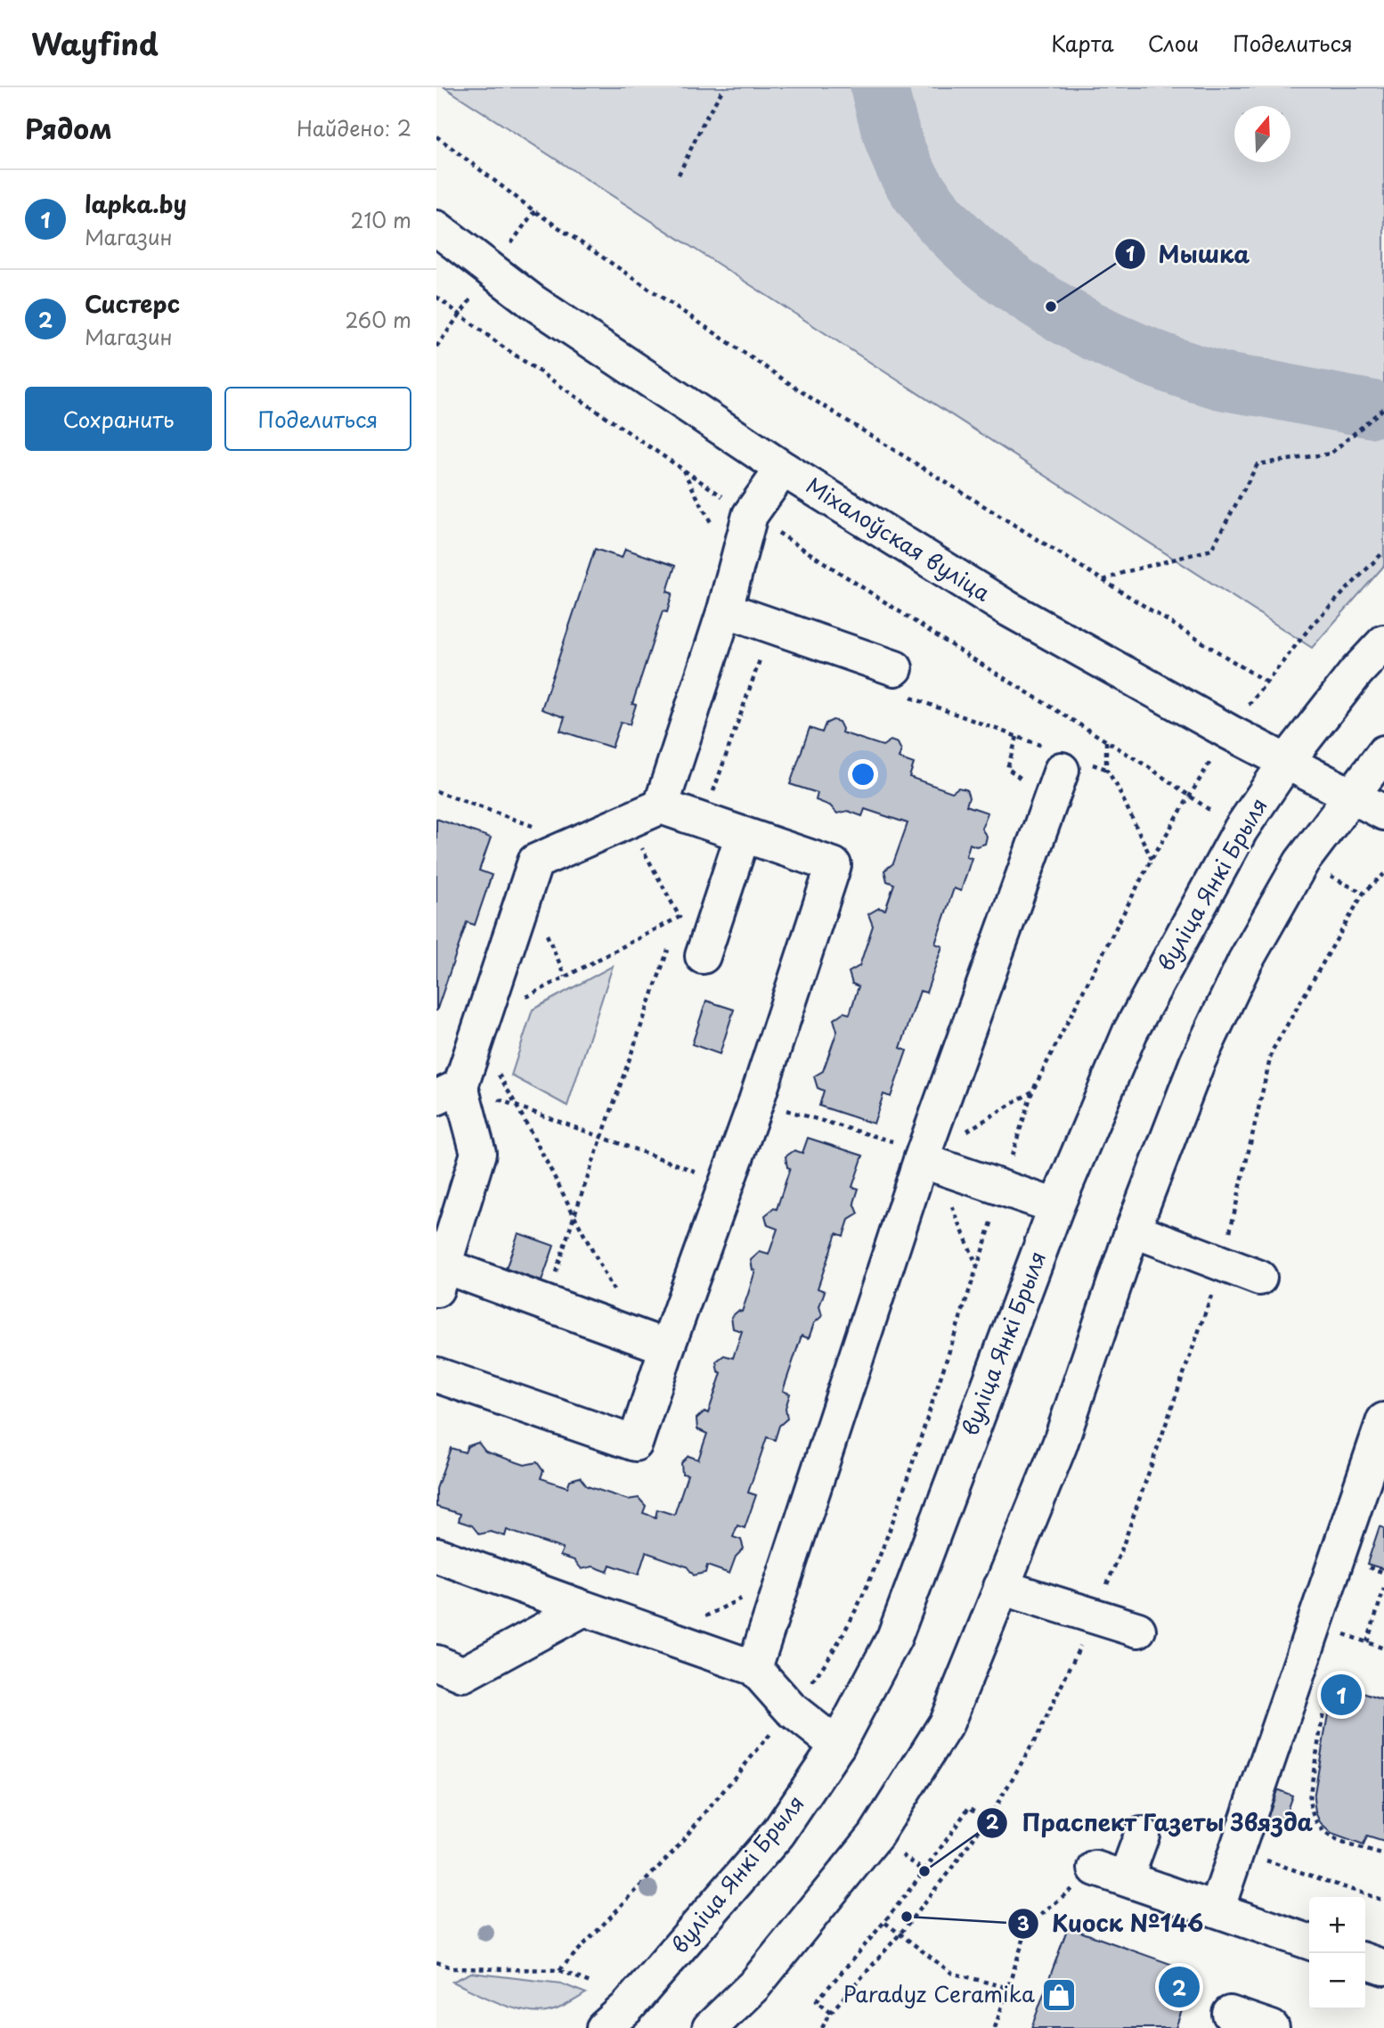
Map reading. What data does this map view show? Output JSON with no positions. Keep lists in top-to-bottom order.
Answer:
{
  "streets": {
    "main road": ["Міхалоўская вуліца", "вуліца Янкі Брыля"]
  },
  "crossings": [
    ["Міхалоўская вуліца", "вуліца Янкі Брыля"]
  ],
  "places": {
    "other": ["Мышка", "Праспект Газеты Звязда", "Киоск №146"],
    "shop": ["Paradyz Ceramika"]
  },
  "north": "top",
  "page": {
    "header": "Wayfind",
    "nav": ["Карта", "Слои", "Поделиться"],
    "heading": ["Рядом", "Найдено: 2"],
    "list": [
      {
        "mark": "1",
        "name": "lapka.by",
        "note": "Магазин",
        "value": "210 m"
      },
      {
        "mark": "2",
        "name": "Систерс",
        "note": "Магазин",
        "value": "260 m"
      }
    ],
    "buttons": ["Сохранить", "Поделиться"],
    "pins": ["1", "2"],
    "map_buttons": ["+", "−"]
  }
}
